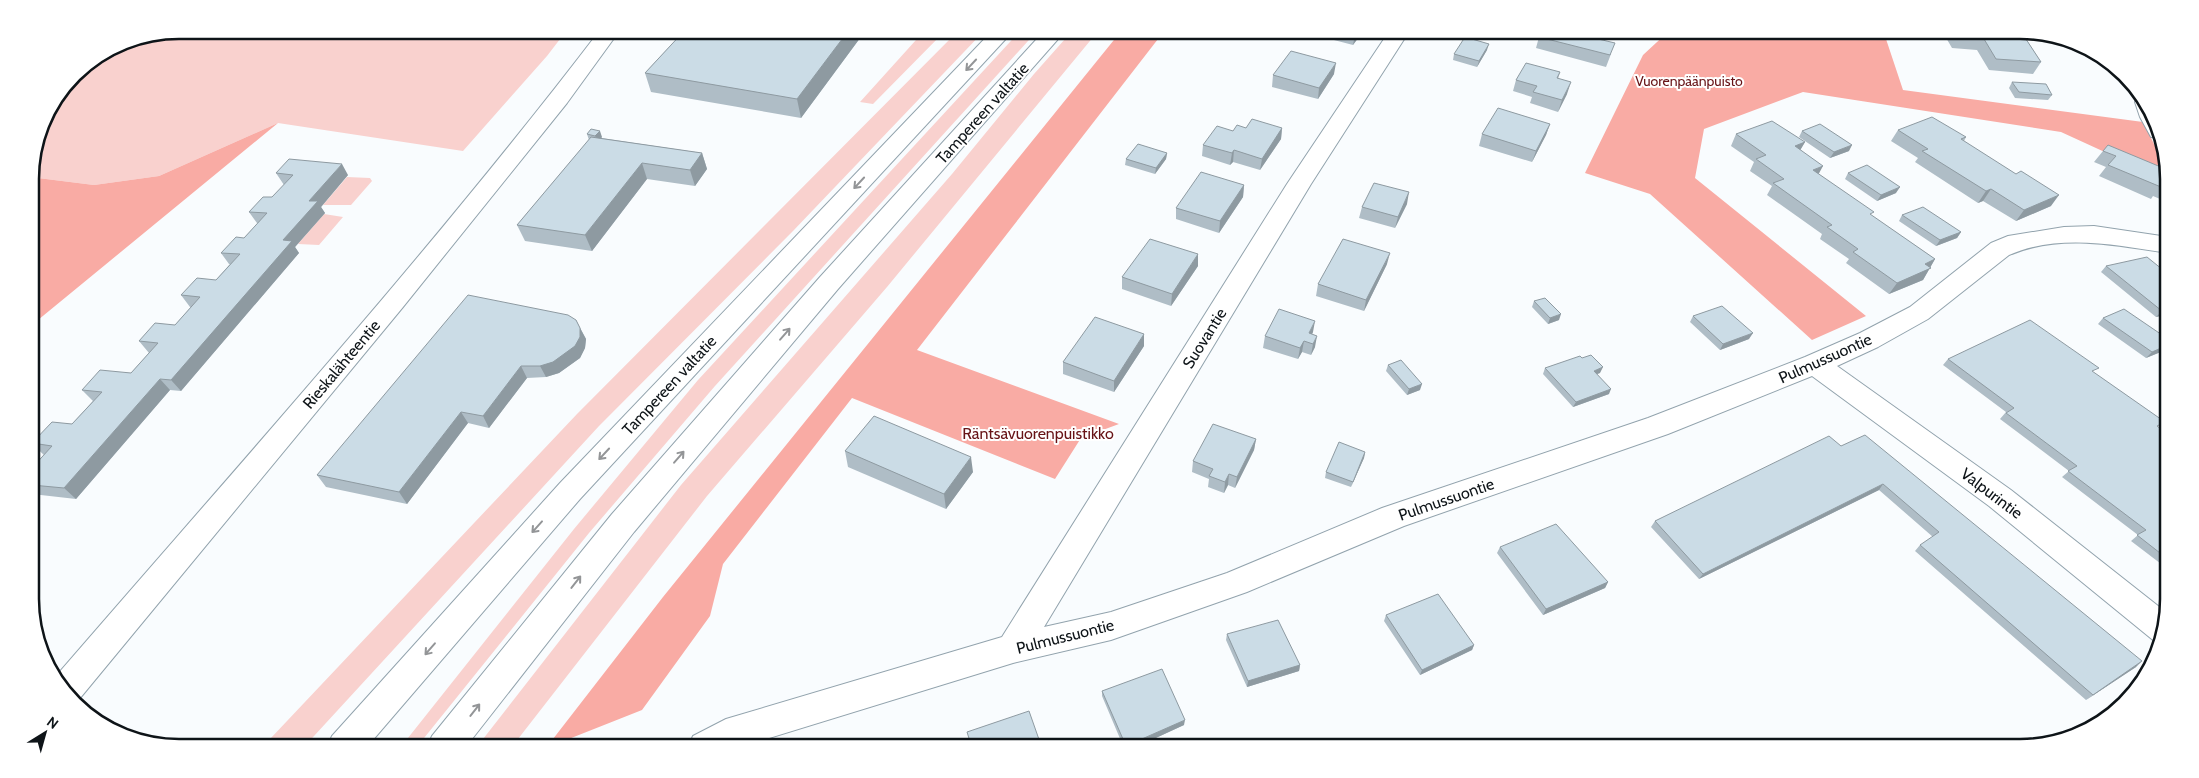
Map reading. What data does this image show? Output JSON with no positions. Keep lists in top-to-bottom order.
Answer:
{
  "streets": {
    "main road": [
      "Tampereen valtatie",
      "Suovantie",
      "Pulmussuontie",
      "Rieskalähteentie",
      "Valpurintie"
    ]
  },
  "crossings": [
    ["Suovantie", "Pulmussuontie"],
    ["Pulmussuontie", "Valpurintie"]
  ],
  "parks": ["Vuorenpäänpuisto", "Räntsävuorenpuistikko"],
  "north": "top right"
}
